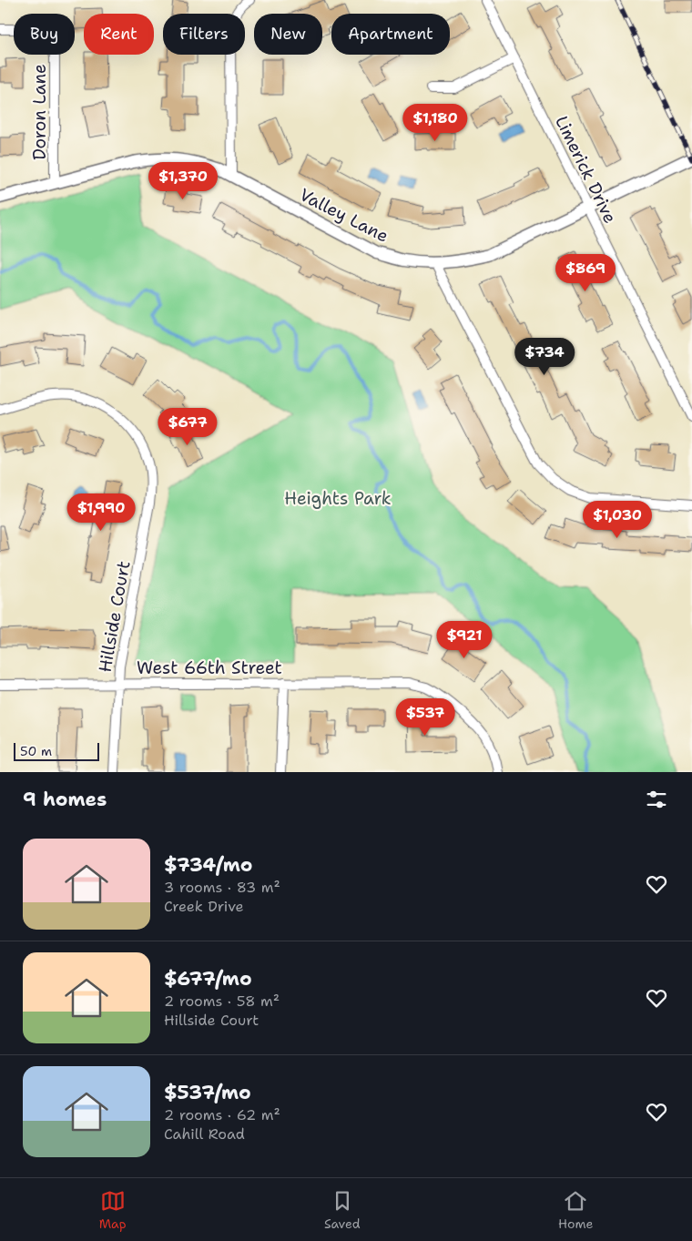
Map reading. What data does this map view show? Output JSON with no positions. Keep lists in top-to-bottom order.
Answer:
{
  "streets": {
    "street": [
      "Doron Lane",
      "Limerick Drive",
      "Valley Lane",
      "Hillside Court",
      "West 66th Street"
    ]
  },
  "crossings": [
    ["Doron Lane", "Valley Lane"],
    ["Limerick Drive", "Valley Lane"],
    ["Hillside Court", "West 66th Street"]
  ],
  "parks": ["Heights Park"],
  "scale_bar": "50 m",
  "page": {
    "chip": [
      "Buy",
      "Rent",
      "Filters",
      "New",
      "Apartment"
    ],
    "price": [
      "$1,180",
      "$1,370",
      "$869",
      "$734",
      "$677",
      "$1,990",
      "$1,030",
      "$921",
      "$537"
    ],
    "scale": "50 m",
    "heading": "9 homes",
    "list": [
      {
        "name": "$734/mo",
        "note": "3 rooms · 83 m² · Creek Drive"
      },
      {
        "name": "$677/mo",
        "note": "2 rooms · 58 m² · Hillside Court"
      },
      {
        "name": "$537/mo",
        "note": "2 rooms · 62 m² · Cahill Road"
      }
    ],
    "tabs": ["Map", "Saved", "Home"]
  }
}
